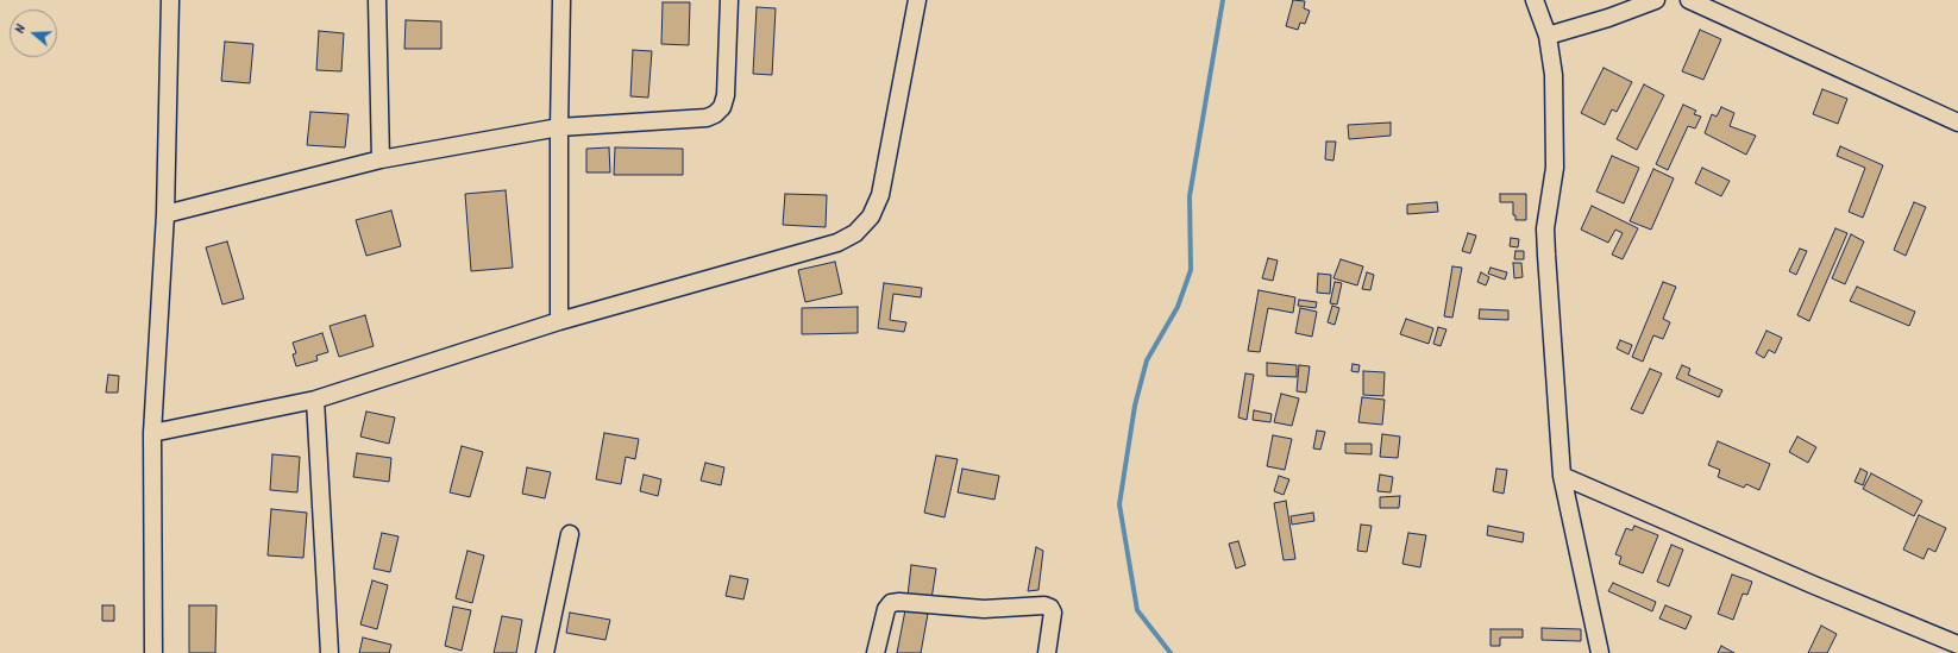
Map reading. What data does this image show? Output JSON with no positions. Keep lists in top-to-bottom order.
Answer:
{
  "north": "left"
}
